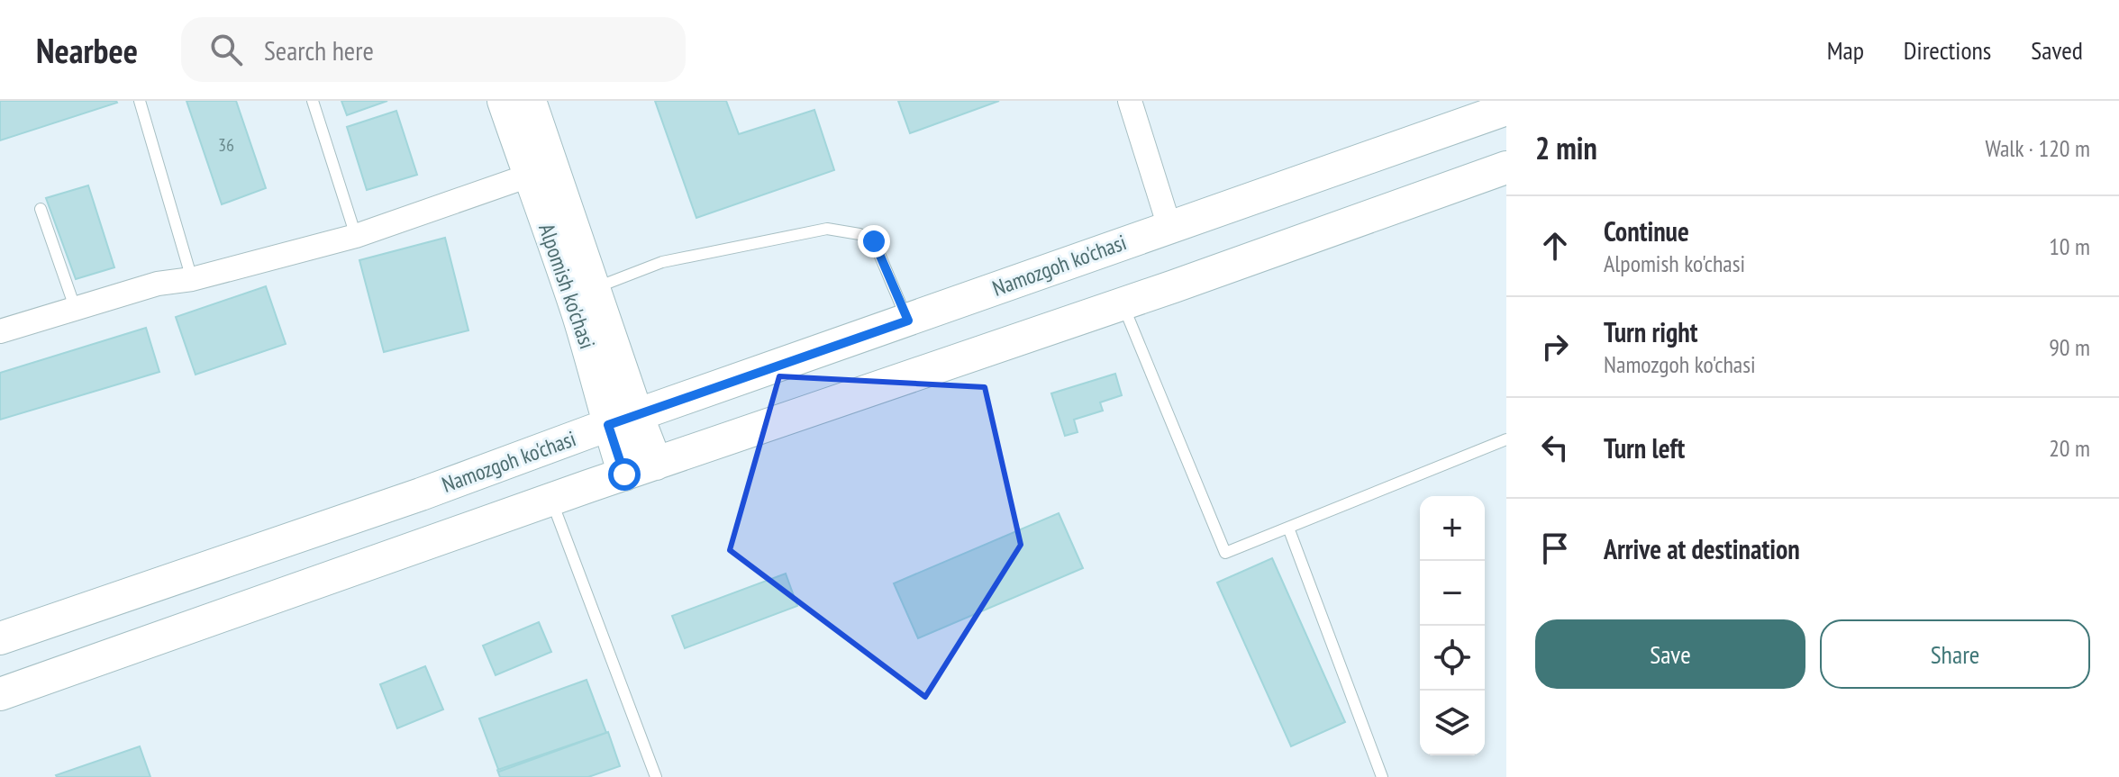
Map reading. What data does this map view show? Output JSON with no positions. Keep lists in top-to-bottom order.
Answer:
{
  "streets": {
    "main road": ["Namozgoh ko'chasi", "Alpomish ko'chasi"]
  },
  "crossings": [
    ["Namozgoh ko'chasi", "Alpomish ko'chasi"]
  ],
  "house_numbers": ["36"],
  "page": {
    "header": "Nearbee",
    "search": "Search here",
    "nav": ["Map", "Directions", "Saved"],
    "heading": ["2 min", "Walk · 120 m"],
    "list": [
      ["Continue", "Alpomish ko'chasi", "10 m"],
      ["Turn right", "Namozgoh ko'chasi", "90 m"],
      ["Turn left", "20 m"],
      "Arrive at destination"
    ],
    "map_buttons": ["+", "−"],
    "buttons": ["Save", "Share"]
  }
}
